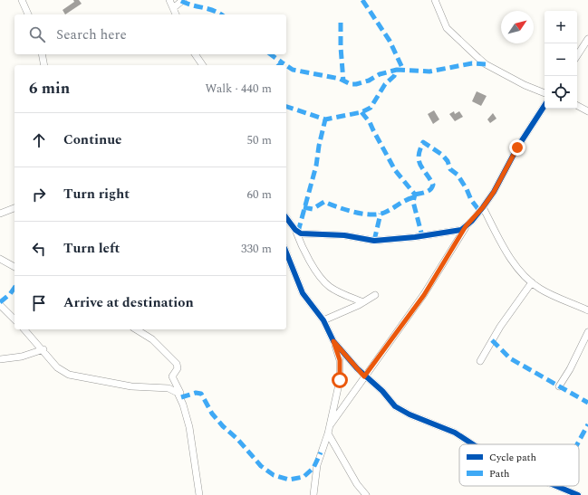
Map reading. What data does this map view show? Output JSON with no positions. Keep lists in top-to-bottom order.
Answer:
{
  "legend": ["Cycle path", "Path"],
  "north": "top right",
  "page": {
    "map_buttons": ["+", "−"],
    "search": "Search here",
    "heading": ["6 min", "Walk · 440 m"],
    "list": [
      ["Continue", "50 m"],
      ["Turn right", "60 m"],
      ["Turn left", "330 m"],
      "Arrive at destination"
    ]
  }
}
